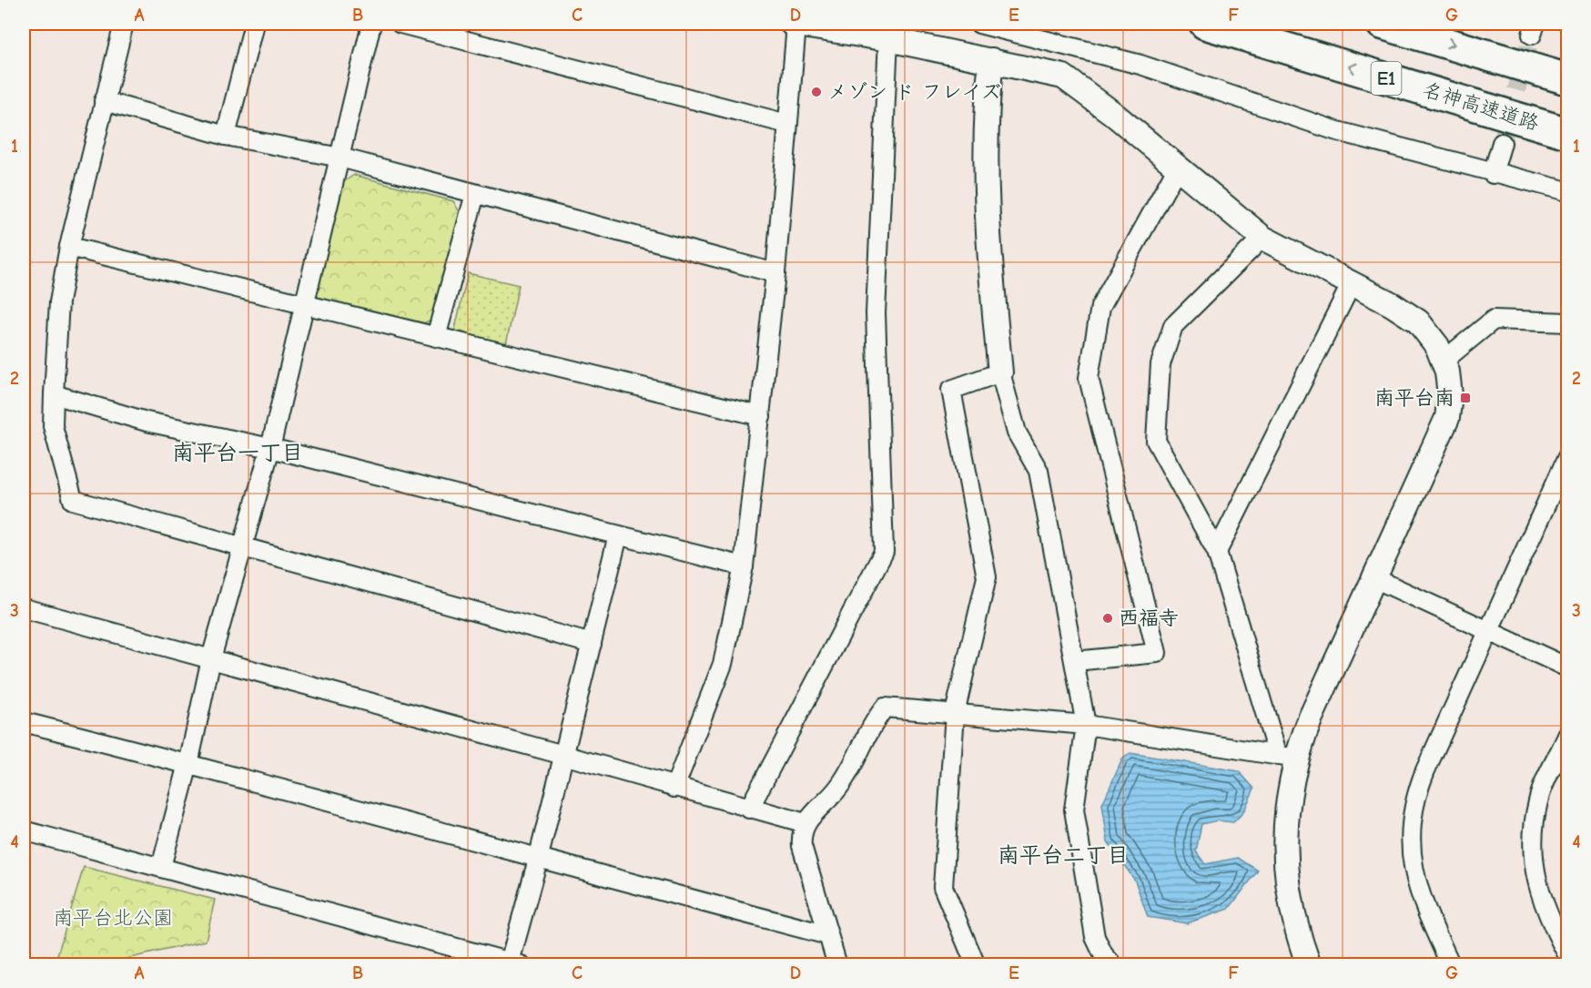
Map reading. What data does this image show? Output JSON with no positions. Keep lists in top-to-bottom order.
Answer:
{
  "streets": {
    "highway": ["E1", "名神高速道路"]
  },
  "districts": ["南平台一丁目", "南平台二丁目"],
  "parks": ["南平台北公園"],
  "places": {
    "other": ["メゾン ド フレイズ", "西福寺"],
    "transit": ["南平台南"]
  },
  "grid": {
    "columns": [
      "A",
      "B",
      "C",
      "D",
      "E",
      "F",
      "G"
    ],
    "rows": [
      "1",
      "2",
      "3",
      "4"
    ]
  }
}
